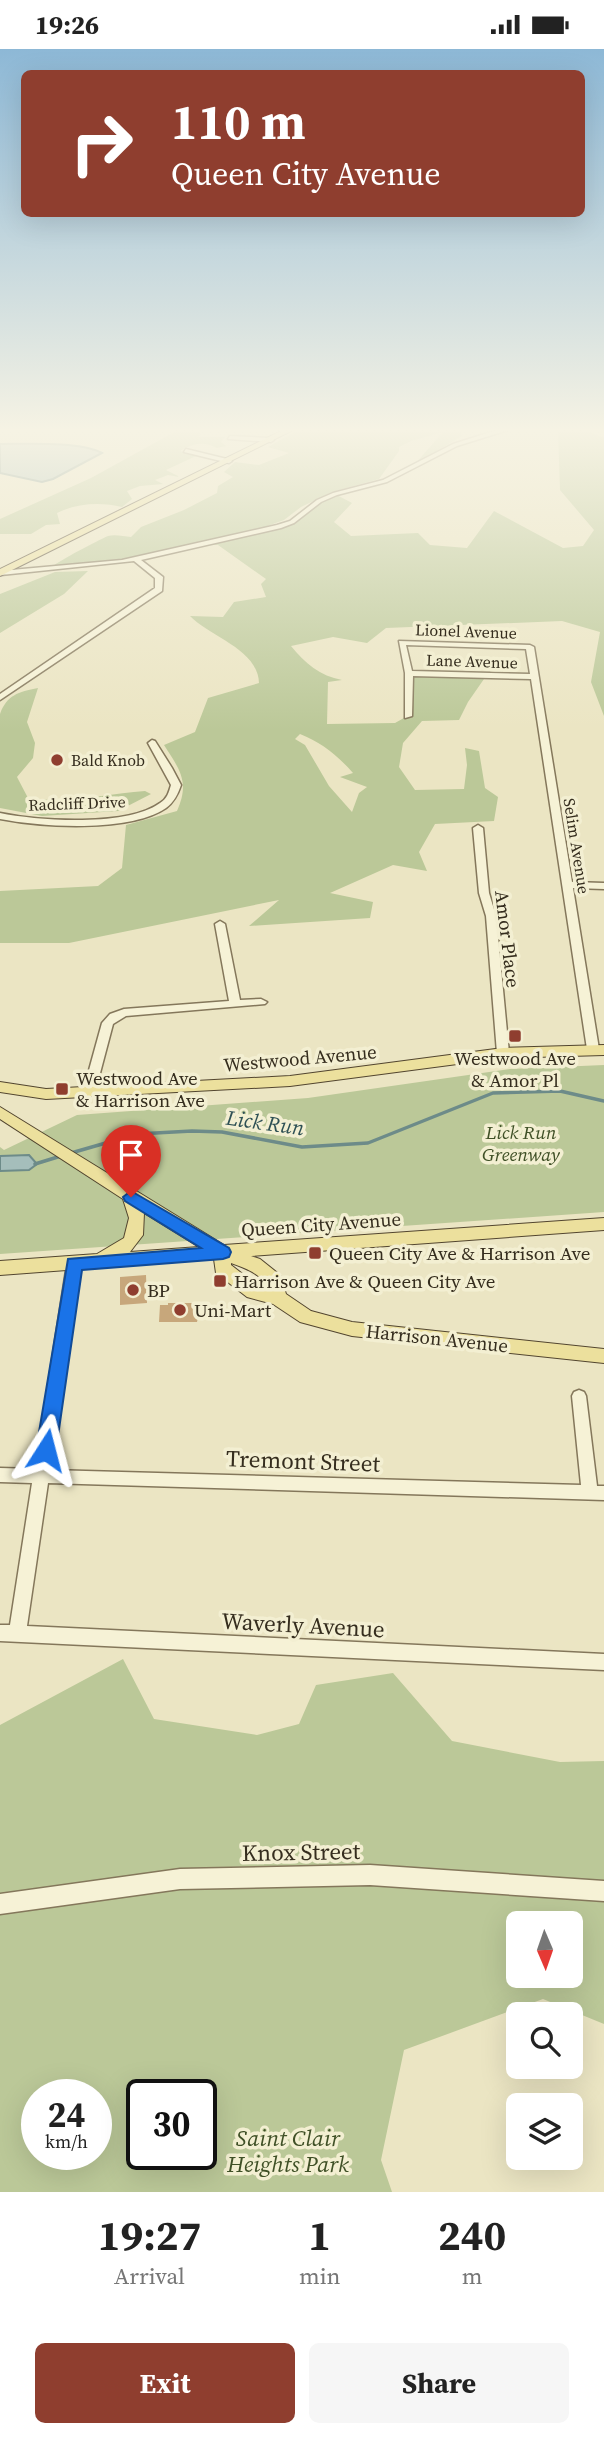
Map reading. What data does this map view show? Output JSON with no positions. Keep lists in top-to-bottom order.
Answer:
{
  "streets": {
    "main road": ["Westwood Avenue", "Queen City Avenue", "Harrison Avenue"],
    "street": [
      "Lionel Avenue",
      "Lane Avenue",
      "Radcliff Drive",
      "Selim Avenue",
      "Amor Place",
      "Tremont Street",
      "Waverly Avenue",
      "Knox Street"
    ]
  },
  "crossings": [
    ["Lionel Avenue", "Lane Avenue"],
    ["Lionel Avenue", "Selim Avenue"],
    ["Lane Avenue", "Selim Avenue"],
    ["Selim Avenue", "Westwood Avenue"],
    ["Amor Place", "Westwood Avenue"],
    ["Queen City Avenue", "Harrison Avenue"]
  ],
  "water": ["Lick Run"],
  "parks": ["Lick Run Greenway", "Saint Clair Heights Park"],
  "places": {
    "other": ["Bald Knob", "BP", "Uni-Mart"],
    "transit": [
      "Westwood Ave & Amor Pl",
      "Westwood Ave & Harrison Ave",
      "Queen City Ave & Harrison Ave",
      "Harrison Ave & Queen City Ave"
    ]
  },
  "north": "bottom",
  "page": {
    "status": "19:26",
    "turn": ["110 m", "Queen City Avenue"],
    "speed": "24 km/h",
    "limit": "30",
    "eta": [
      "19:27",
      "Arrival",
      "1",
      "min",
      "240",
      "m"
    ],
    "buttons": ["Exit", "Share"]
  }
}
